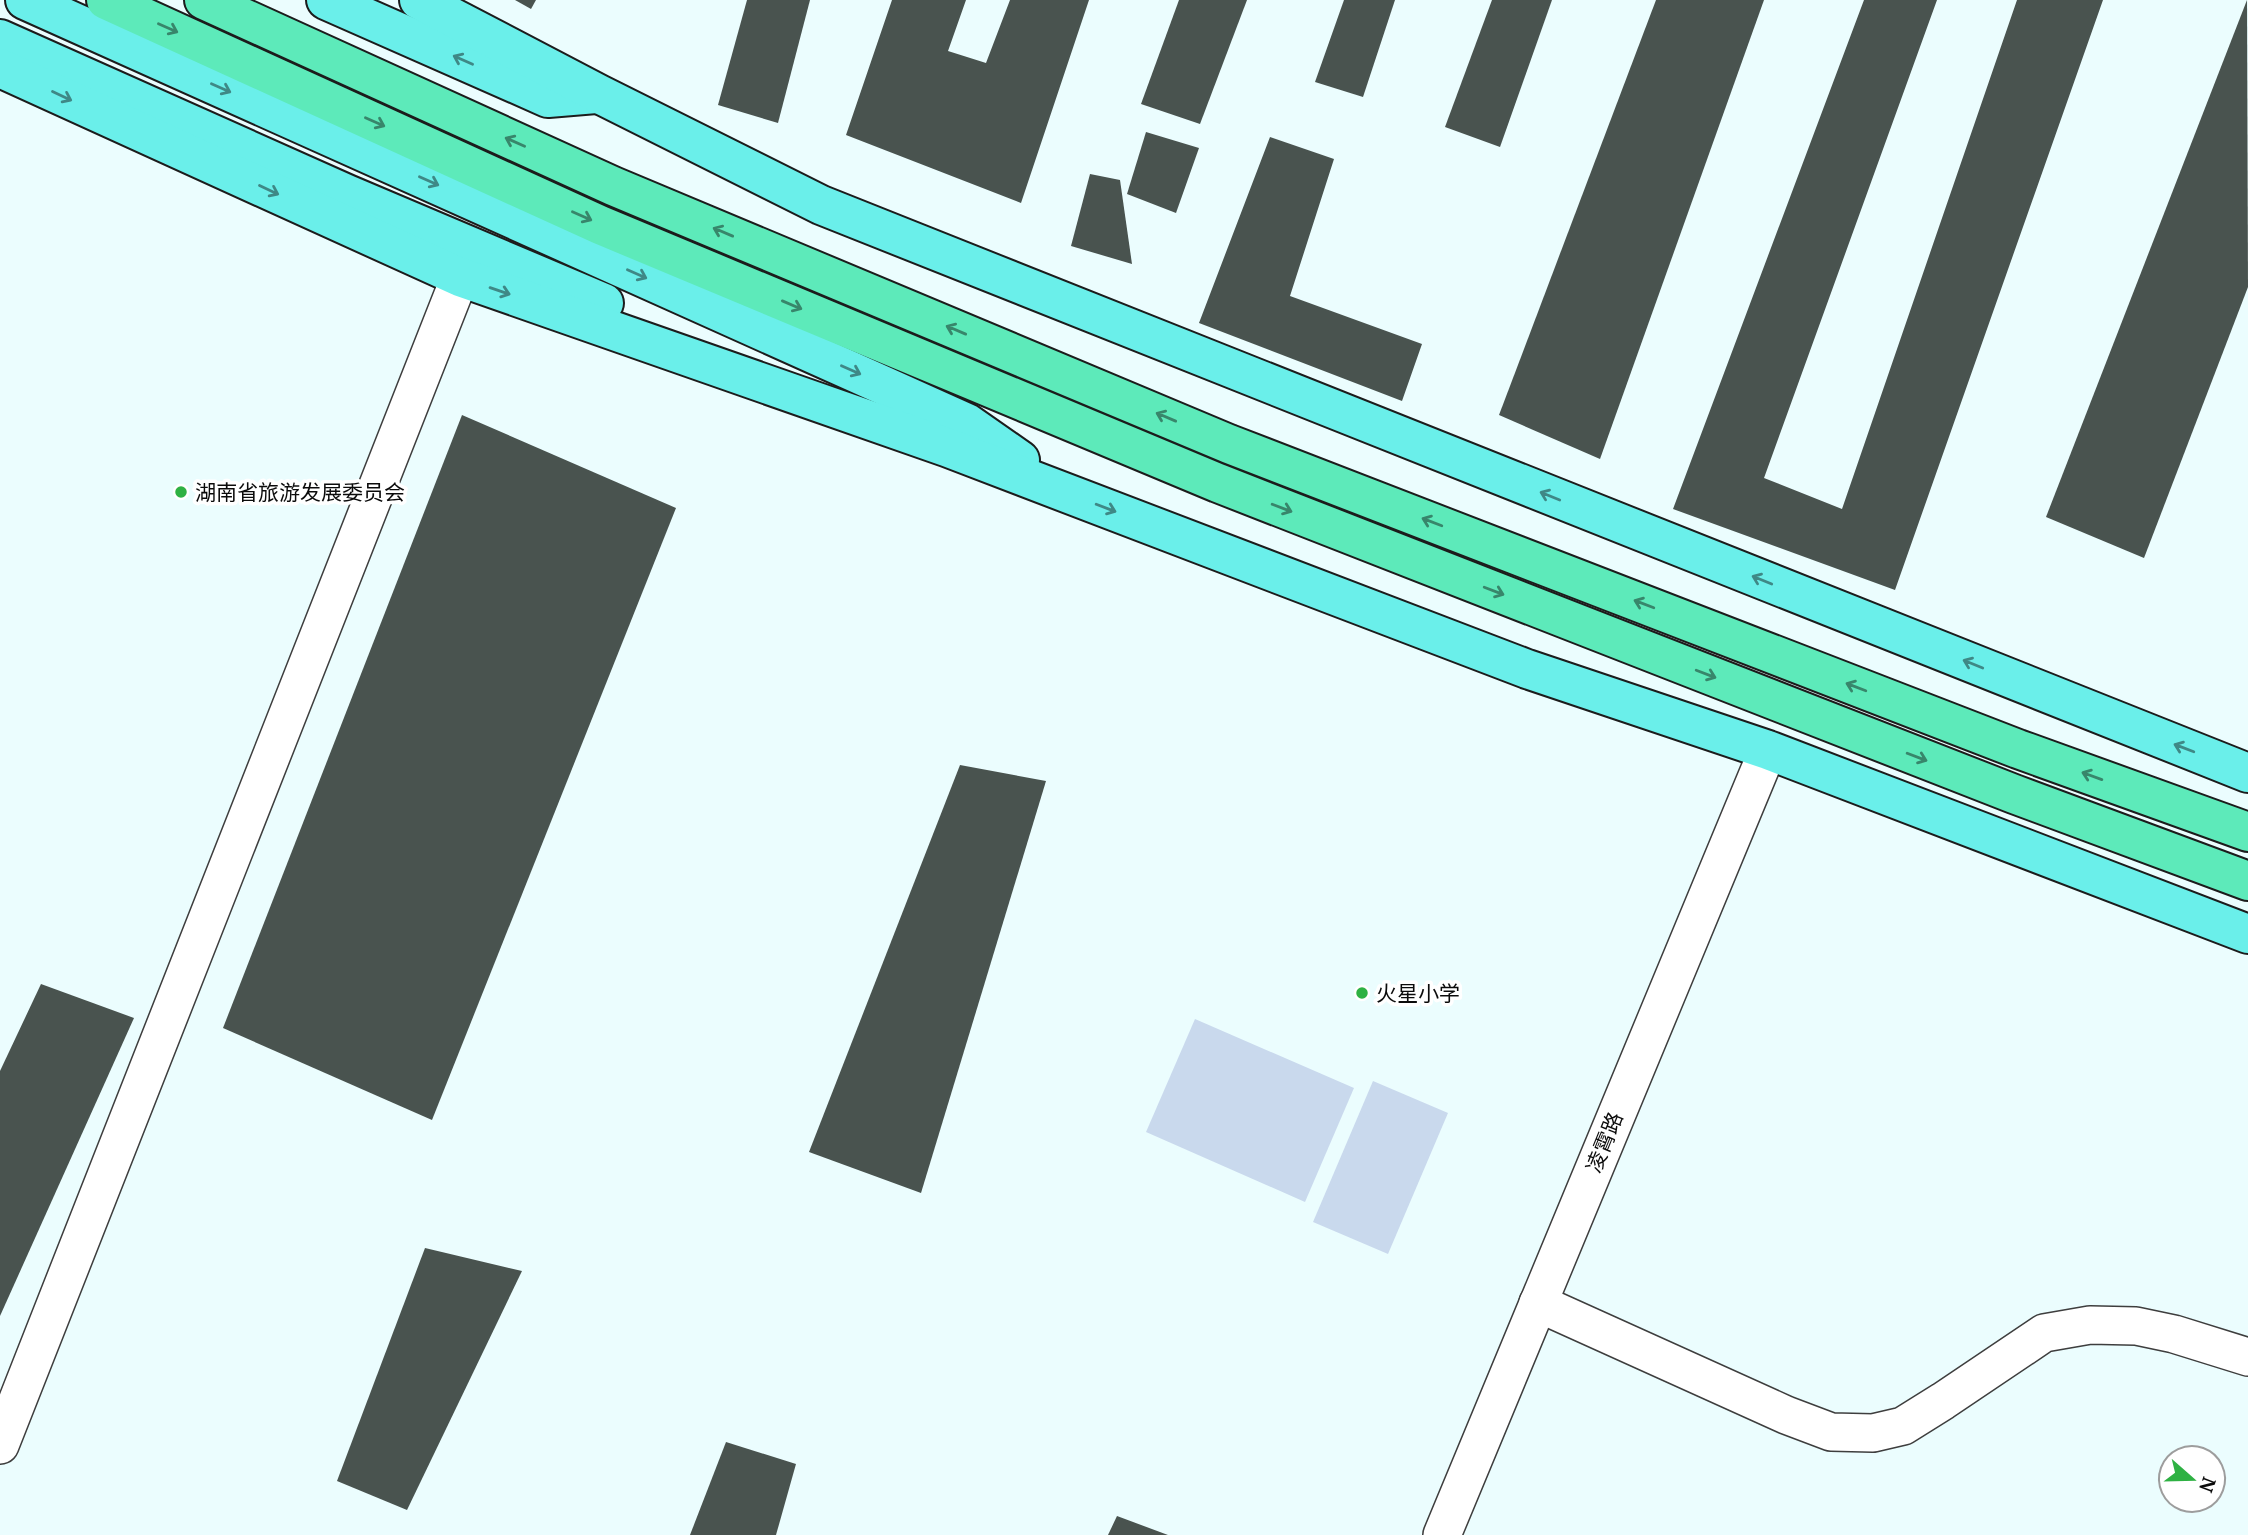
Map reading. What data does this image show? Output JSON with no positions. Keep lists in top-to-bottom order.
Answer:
{
  "streets": {
    "street": ["凌霄路"]
  },
  "places": ["湖南省旅游发展委员会", "火星小学"],
  "north": "right"
}
